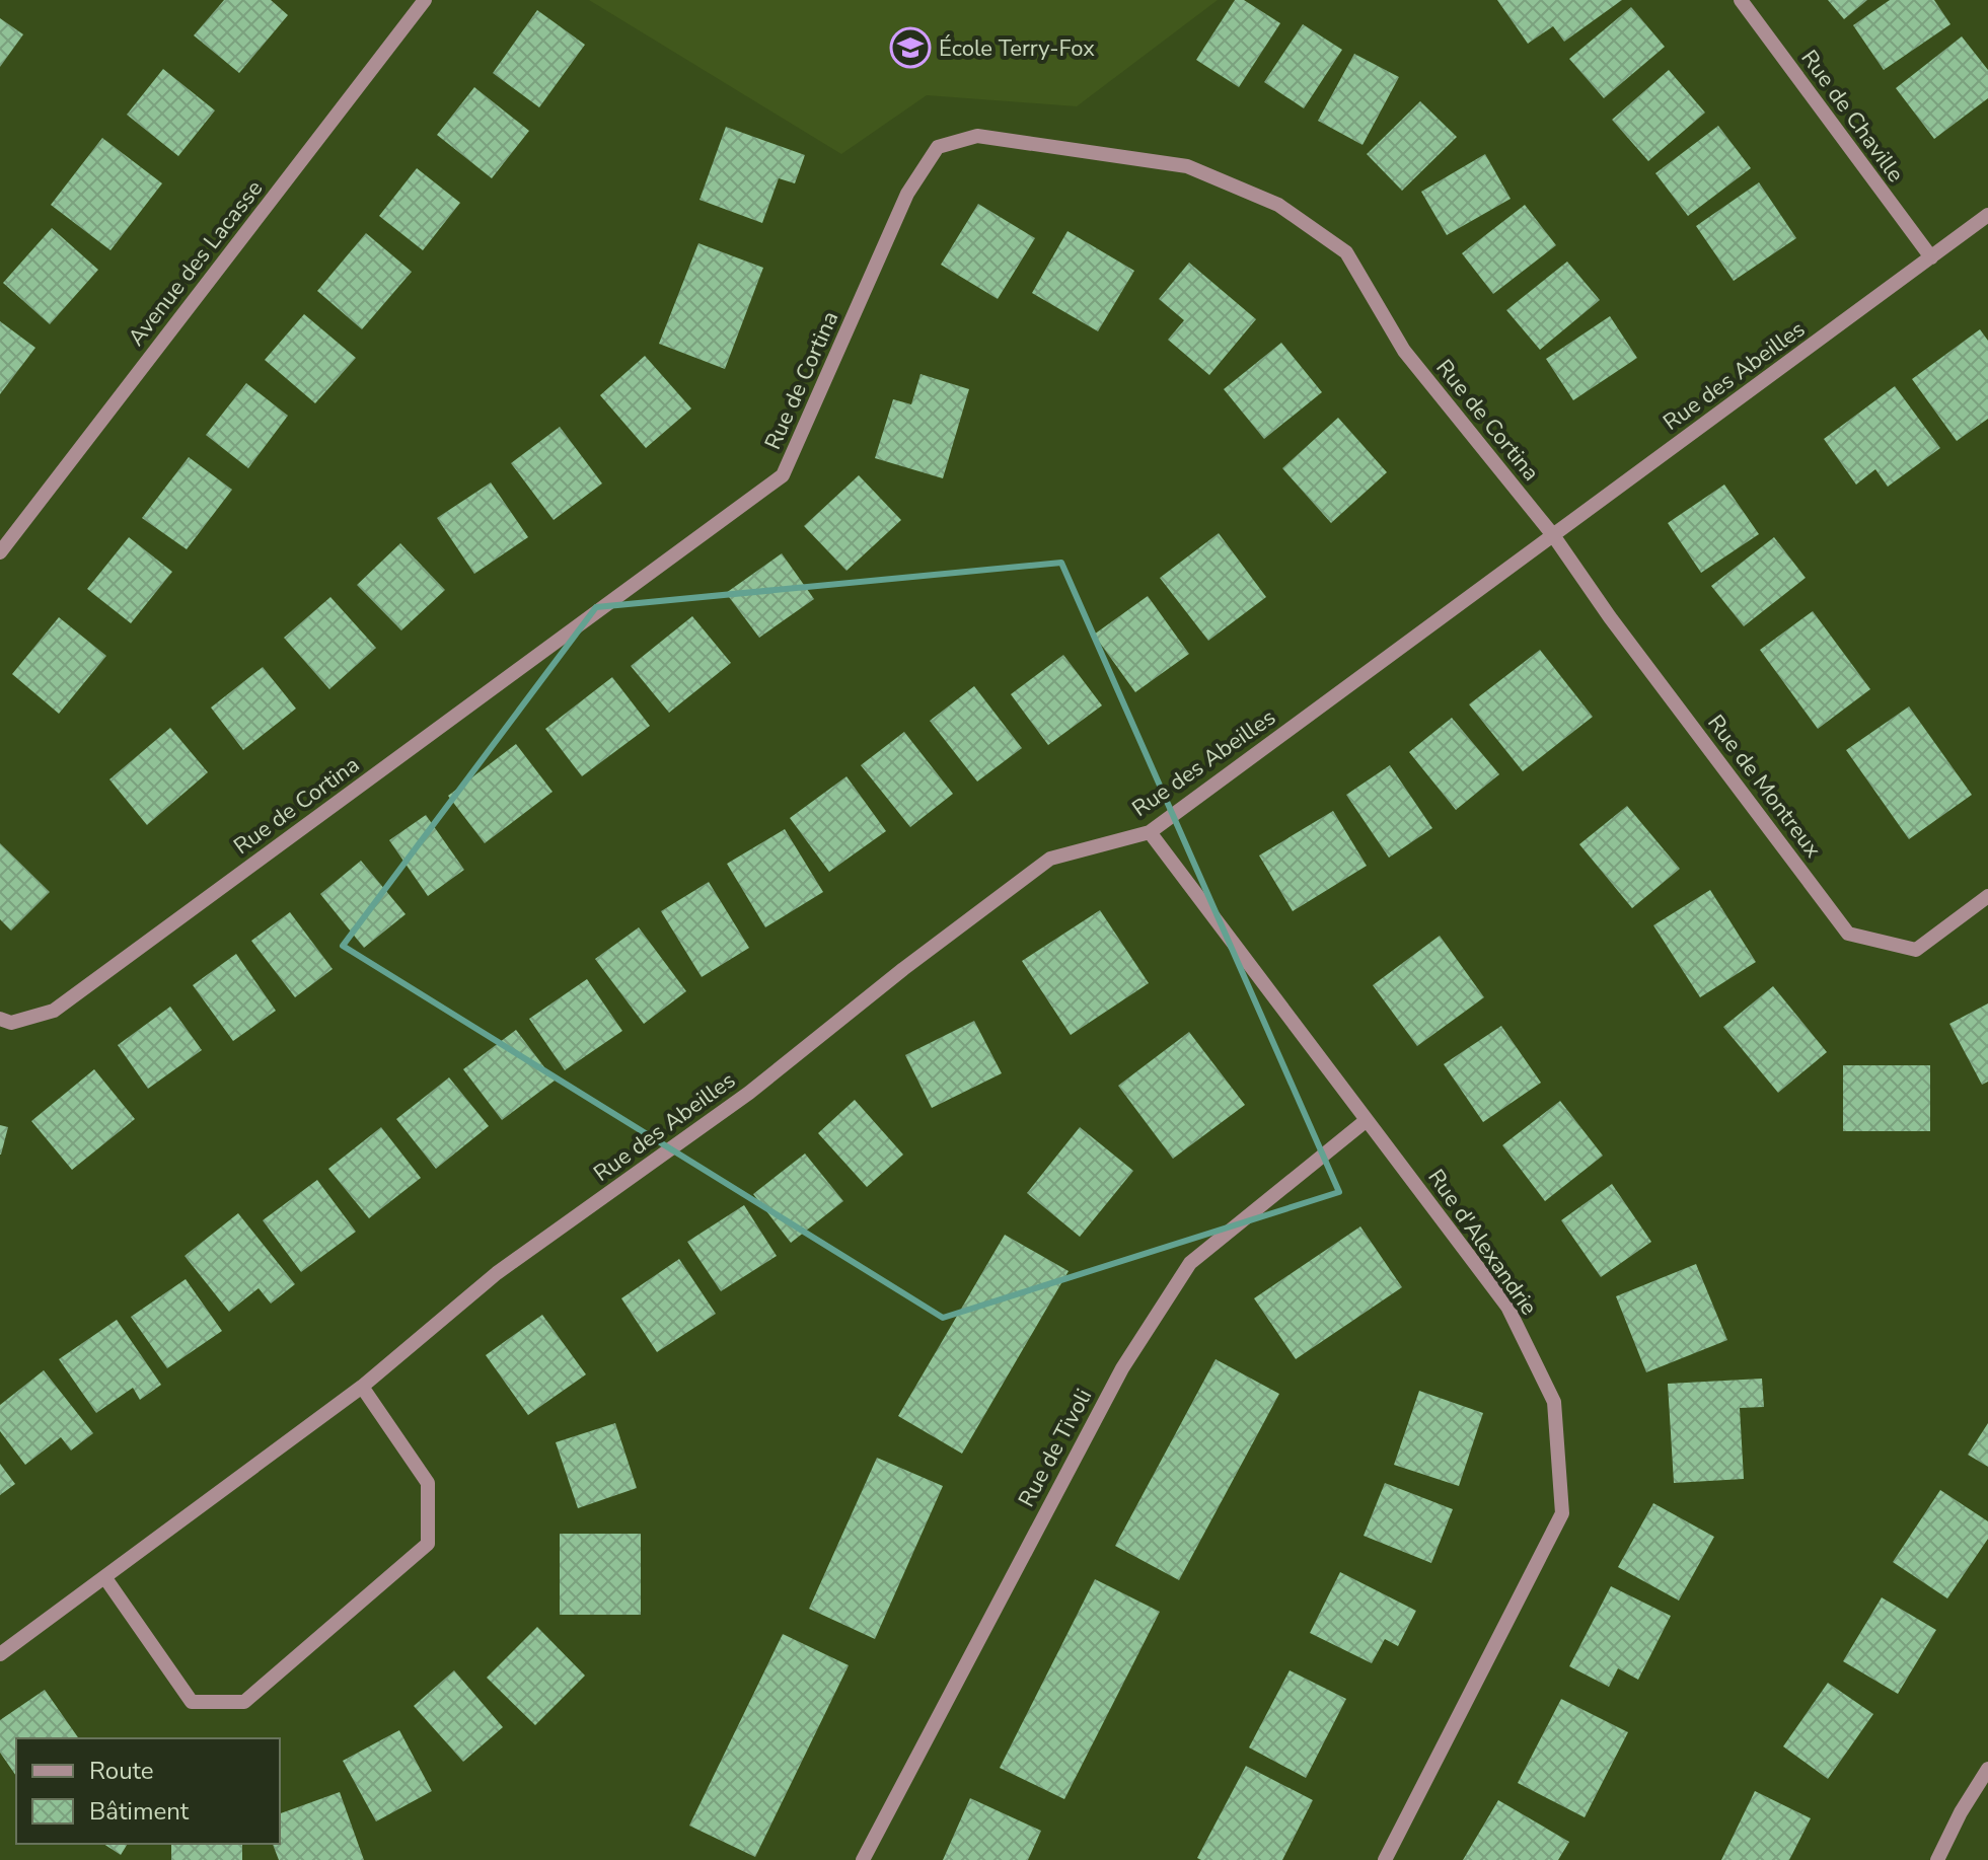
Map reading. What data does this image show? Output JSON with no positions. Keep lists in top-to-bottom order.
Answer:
{
  "streets": {
    "street": [
      "Rue de Chaville",
      "Avenue des Lacasse",
      "Rue des Abeilles",
      "Rue de Cortina",
      "Rue de Montreux",
      "Rue d'Alexandrie",
      "Rue de Tivoli"
    ]
  },
  "crossings": [
    ["Rue de Chaville", "Rue des Abeilles"],
    ["Rue des Abeilles", "Rue de Cortina"],
    ["Rue des Abeilles", "Rue de Montreux"],
    ["Rue des Abeilles", "Rue d'Alexandrie"],
    ["Rue de Cortina", "Rue de Montreux"],
    ["Rue d'Alexandrie", "Rue de Tivoli"]
  ],
  "places": {
    "school or university": ["École Terry-Fox"]
  },
  "legend": ["Route", "Bâtiment"]
}
